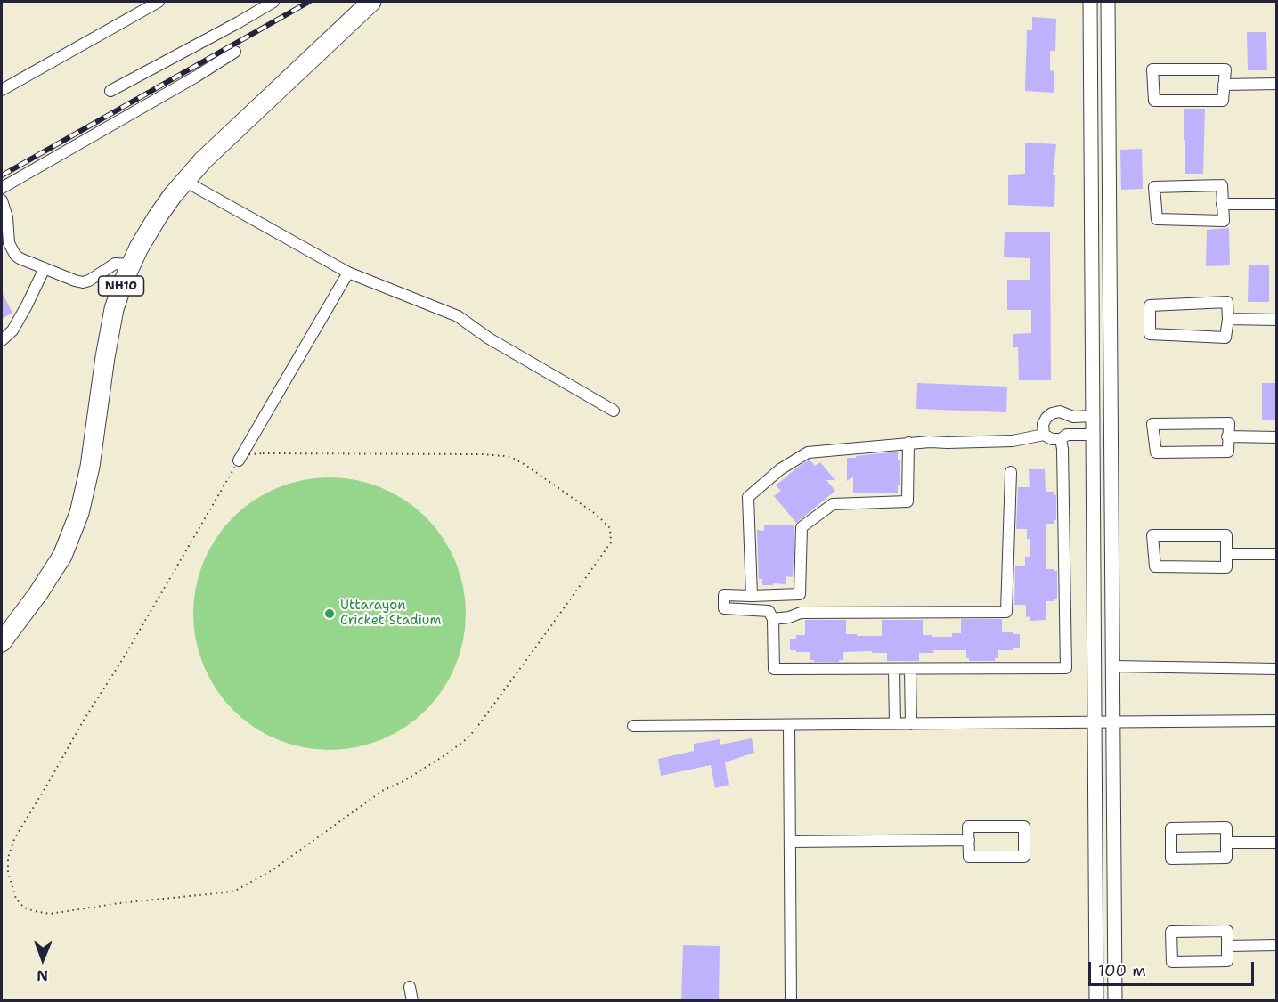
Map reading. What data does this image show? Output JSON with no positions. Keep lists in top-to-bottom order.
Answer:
{
  "streets": {
    "highway": ["NH10"]
  },
  "places": ["Uttarayon Cricket Stadium"],
  "scale_bar": "100 m",
  "north": "bottom"
}
